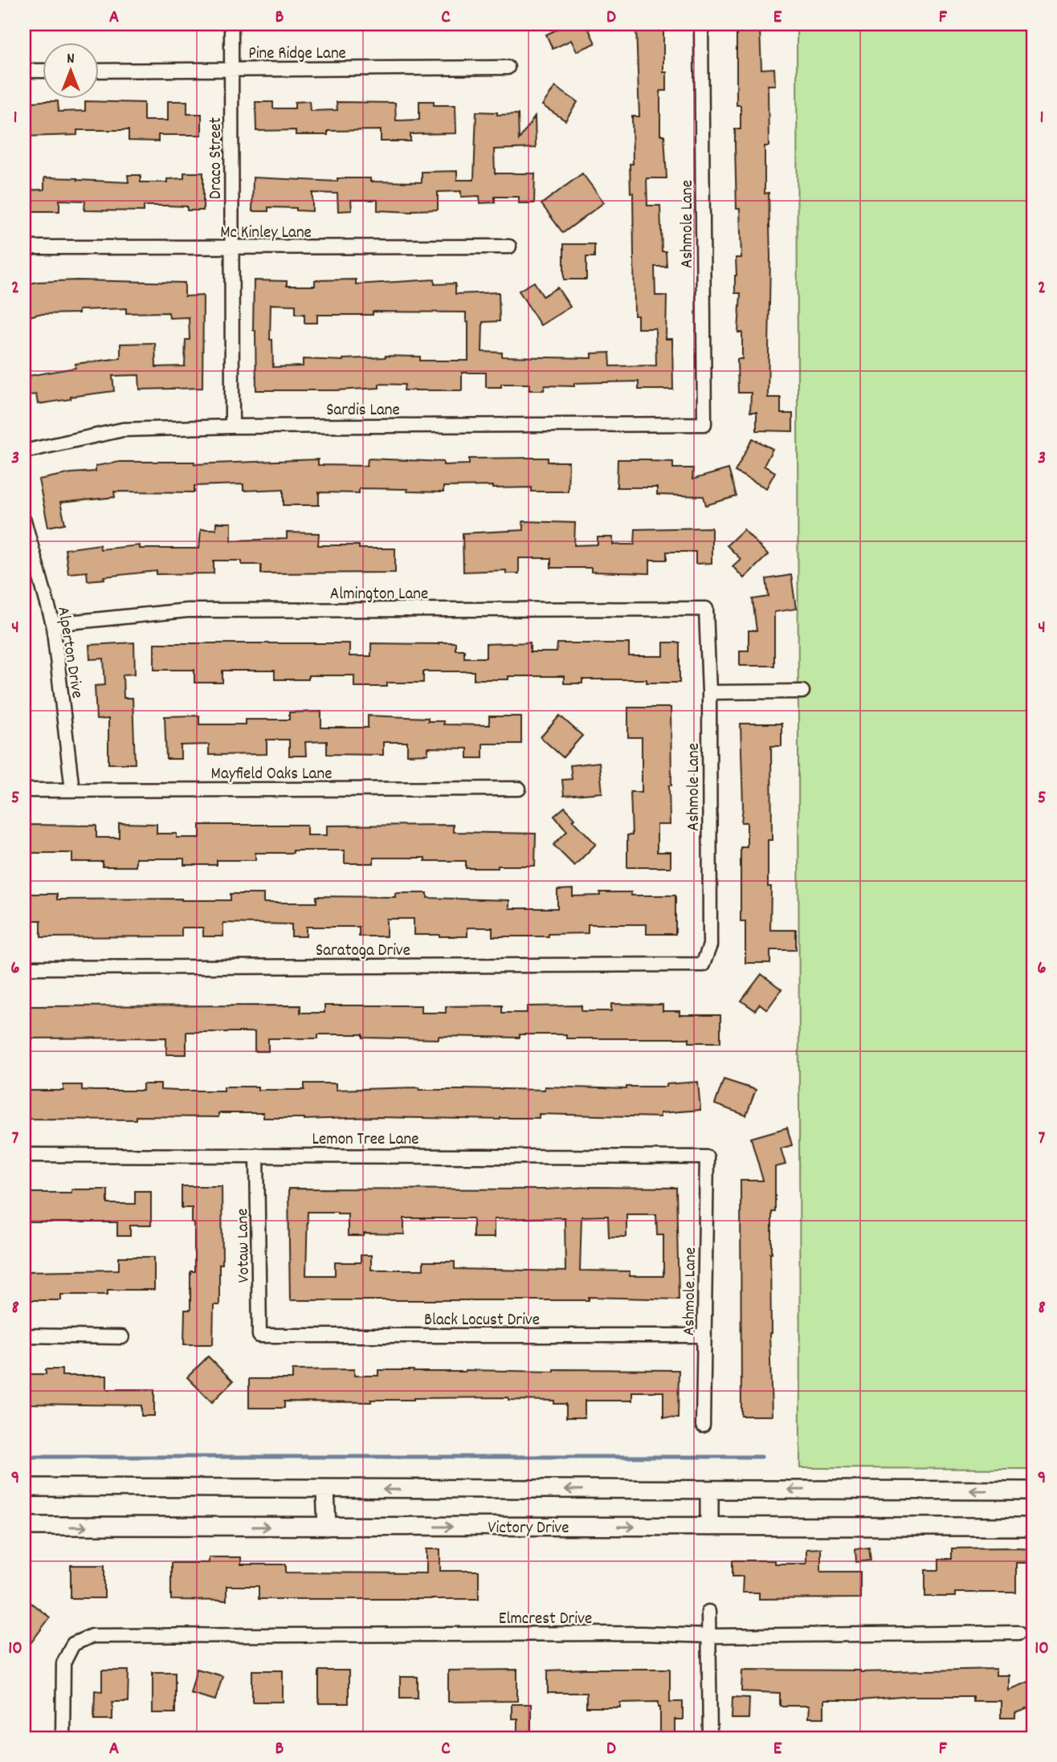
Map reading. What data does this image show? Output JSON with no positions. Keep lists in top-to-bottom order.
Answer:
{
  "streets": {
    "main road": ["Victory Drive"],
    "street": [
      "Pine Ridge Lane",
      "Draco Street",
      "Ashmole Lane",
      "Mc Kinley Lane",
      "Sardis Lane",
      "Almington Lane",
      "Alperton Drive",
      "Mayfield Oaks Lane",
      "Saratoga Drive",
      "Lemon Tree Lane",
      "Votaw Lane",
      "Black Locust Drive",
      "Elmcrest Drive"
    ]
  },
  "crossings": [
    ["Pine Ridge Lane", "Draco Street"],
    ["Draco Street", "Mc Kinley Lane"],
    ["Draco Street", "Sardis Lane"],
    ["Ashmole Lane", "Sardis Lane"],
    ["Ashmole Lane", "Almington Lane"],
    ["Ashmole Lane", "Saratoga Drive"],
    ["Ashmole Lane", "Lemon Tree Lane"],
    ["Ashmole Lane", "Black Locust Drive"],
    ["Almington Lane", "Alperton Drive"],
    ["Alperton Drive", "Mayfield Oaks Lane"],
    ["Lemon Tree Lane", "Votaw Lane"],
    ["Votaw Lane", "Black Locust Drive"]
  ],
  "north": "top",
  "grid": {
    "columns": [
      "A",
      "B",
      "C",
      "D",
      "E",
      "F"
    ],
    "rows": [
      "1",
      "2",
      "3",
      "4",
      "5",
      "6",
      "7",
      "8",
      "9",
      "10"
    ]
  }
}
